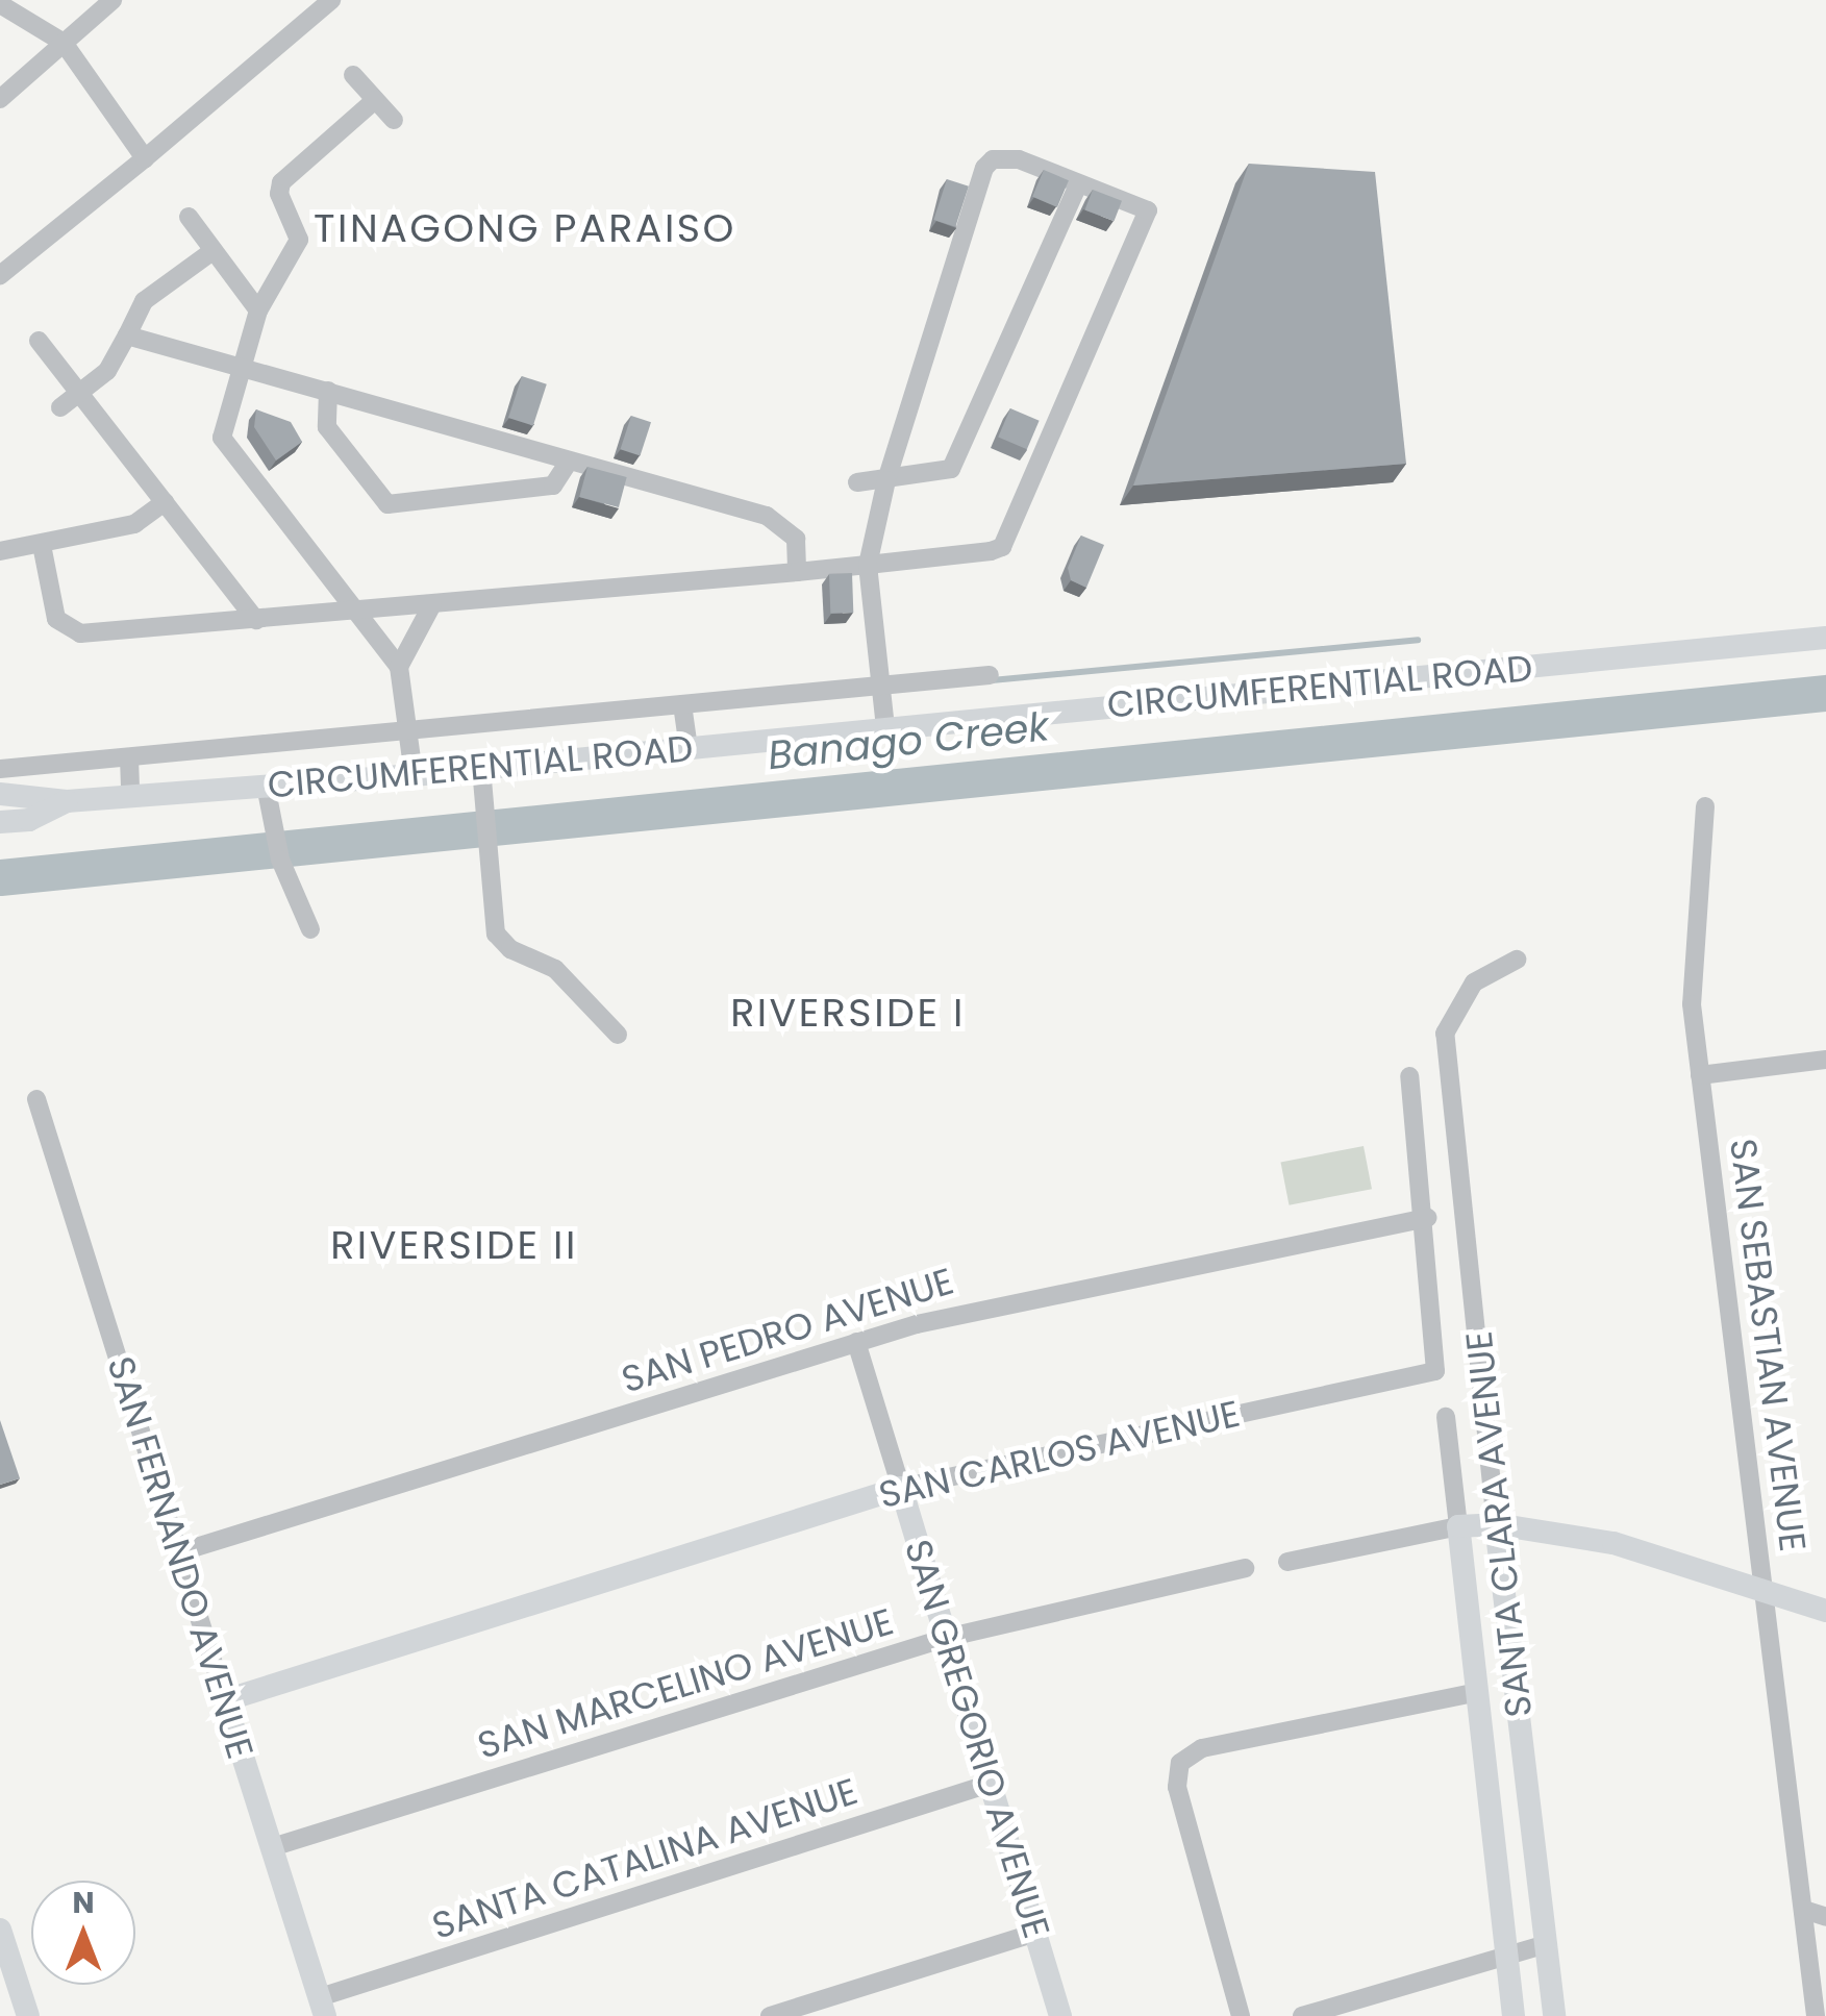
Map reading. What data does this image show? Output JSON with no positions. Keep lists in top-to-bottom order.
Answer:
{
  "streets": {
    "street": [
      "CIRCUMFERENTIAL ROAD",
      "SAN PEDRO AVENUE",
      "SAN SEBASTIAN AVENUE",
      "SAN CARLOS AVENUE",
      "SANTA CLARA AVENUE",
      "SAN FERNANDO AVENUE",
      "SAN MARCELINO AVENUE",
      "SAN GREGORIO AVENUE",
      "SANTA CATALINA AVENUE"
    ]
  },
  "crossings": [
    ["SAN PEDRO AVENUE", "SAN CARLOS AVENUE"],
    ["SAN PEDRO AVENUE", "SAN FERNANDO AVENUE"],
    ["SAN PEDRO AVENUE", "SAN GREGORIO AVENUE"],
    ["SAN CARLOS AVENUE", "SAN FERNANDO AVENUE"],
    ["SAN CARLOS AVENUE", "SAN GREGORIO AVENUE"],
    ["SAN FERNANDO AVENUE", "SAN MARCELINO AVENUE"],
    ["SAN FERNANDO AVENUE", "SANTA CATALINA AVENUE"],
    ["SAN MARCELINO AVENUE", "SAN GREGORIO AVENUE"],
    ["SAN GREGORIO AVENUE", "SANTA CATALINA AVENUE"]
  ],
  "districts": ["TINAGONG PARAISO", "RIVERSIDE I", "RIVERSIDE II"],
  "water": ["Banago Creek"],
  "north": "top"
}
